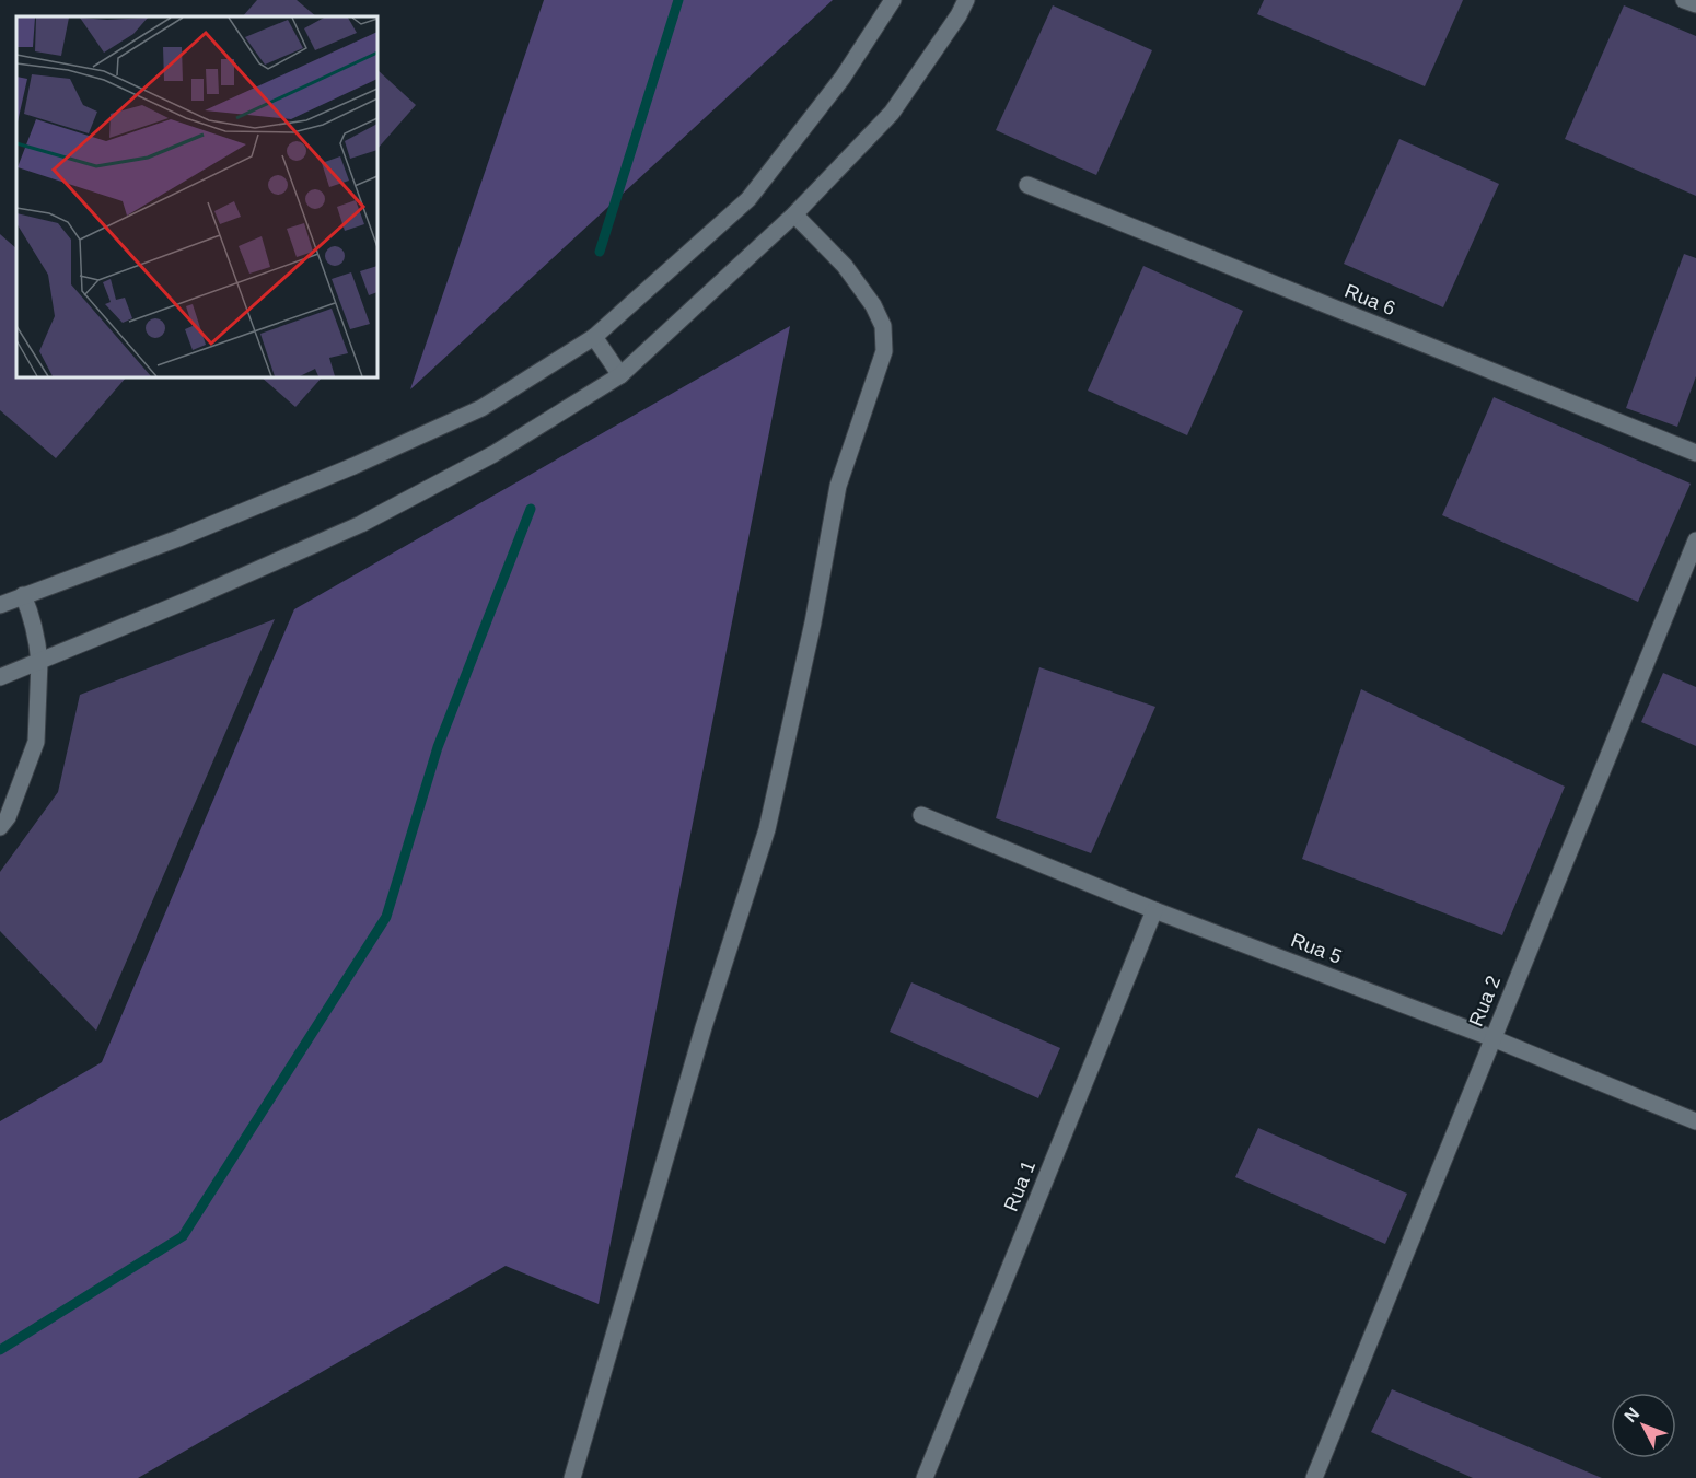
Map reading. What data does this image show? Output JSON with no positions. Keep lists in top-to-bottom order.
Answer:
{
  "streets": {
    "street": [
      "Rua 6",
      "Rua 5",
      "Rua 2",
      "Rua 1"
    ]
  },
  "crossings": [
    ["Rua 5", "Rua 2"],
    ["Rua 5", "Rua 1"]
  ],
  "north": "top left"
}
